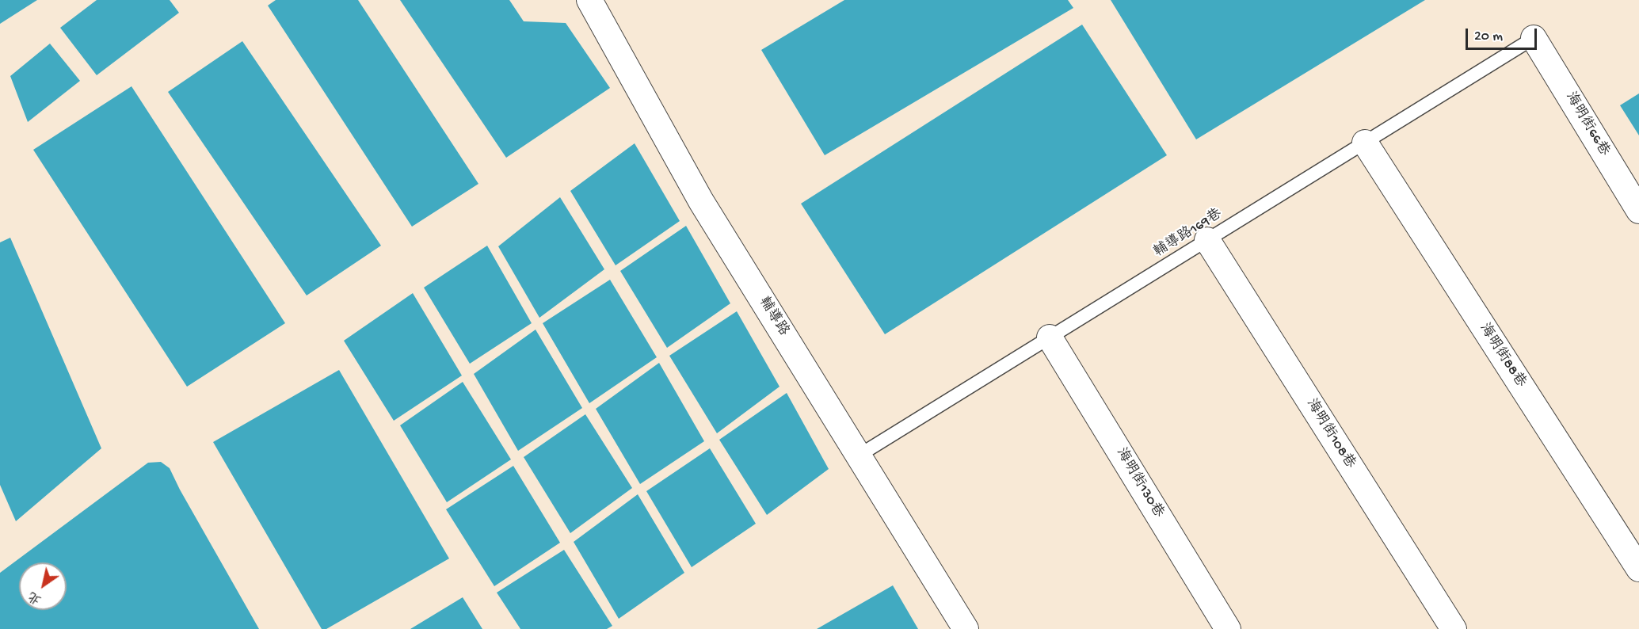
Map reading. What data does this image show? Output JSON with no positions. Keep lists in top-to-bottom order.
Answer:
{
  "streets": {
    "street": [
      "海明街66巷",
      "輔導路",
      "海明街88巷",
      "海明街108巷",
      "海明街130巷"
    ],
    "lane": ["輔導路169巷"]
  },
  "crossings": [
    ["海明街66巷", "輔導路169巷"],
    ["輔導路169巷", "輔導路"],
    ["輔導路169巷", "海明街88巷"],
    ["輔導路169巷", "海明街108巷"],
    ["輔導路169巷", "海明街130巷"]
  ],
  "scale_bar": "20 m",
  "north": "bottom left"
}
